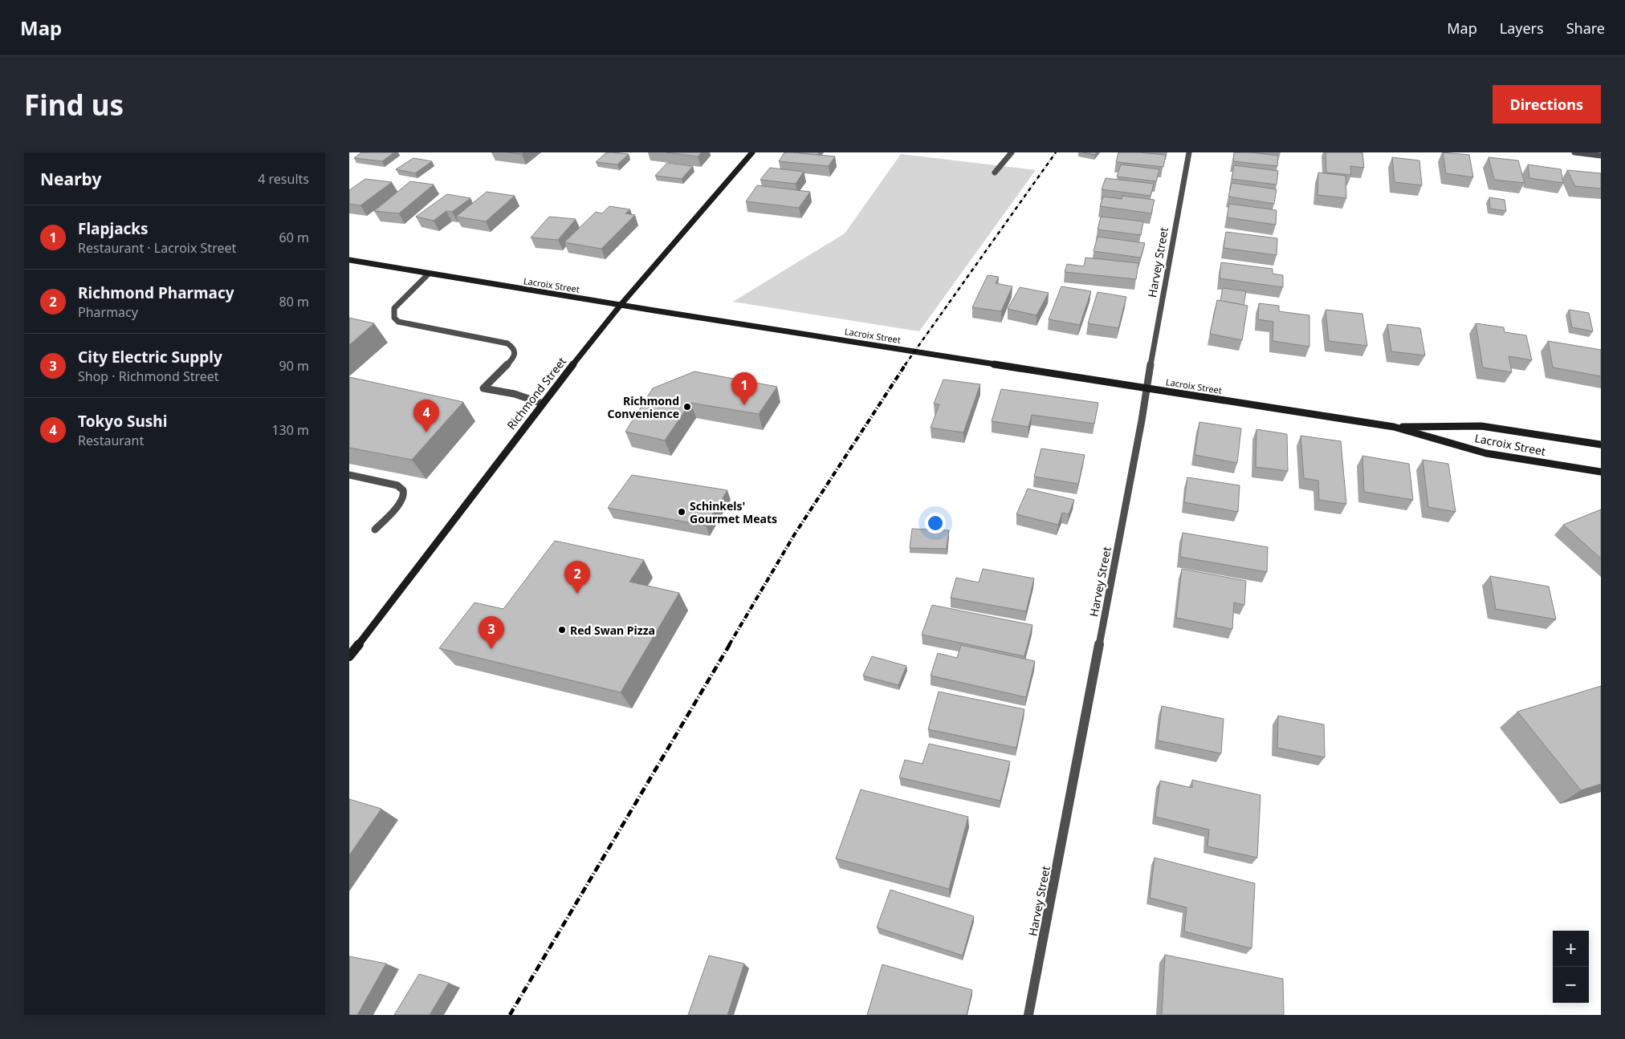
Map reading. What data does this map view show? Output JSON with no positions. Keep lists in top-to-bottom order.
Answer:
{
  "streets": {
    "main road": ["Lacroix Street", "Richmond Street"],
    "street": ["Harvey Street"]
  },
  "crossings": [
    ["Harvey Street", "Lacroix Street"],
    ["Lacroix Street", "Richmond Street"]
  ],
  "places": ["Richmond Convenience", "Schinkels' Gourmet Meats", "Red Swan Pizza"],
  "page": {
    "header": "Map",
    "nav": ["Map", "Layers", "Share"],
    "buttons": "Directions",
    "title": "Find us",
    "heading": ["Nearby", "4 results"],
    "list": [
      {
        "mark": "1",
        "name": "Flapjacks",
        "note": "Restaurant · Lacroix Street",
        "value": "60 m"
      },
      {
        "mark": "2",
        "name": "Richmond Pharmacy",
        "note": "Pharmacy",
        "value": "80 m"
      },
      {
        "mark": "3",
        "name": "City Electric Supply",
        "note": "Shop · Richmond Street",
        "value": "90 m"
      },
      {
        "mark": "4",
        "name": "Tokyo Sushi",
        "note": "Restaurant",
        "value": "130 m"
      }
    ],
    "pins": [
      "1",
      "4",
      "2",
      "3"
    ],
    "map_buttons": ["+", "−"]
  }
}
